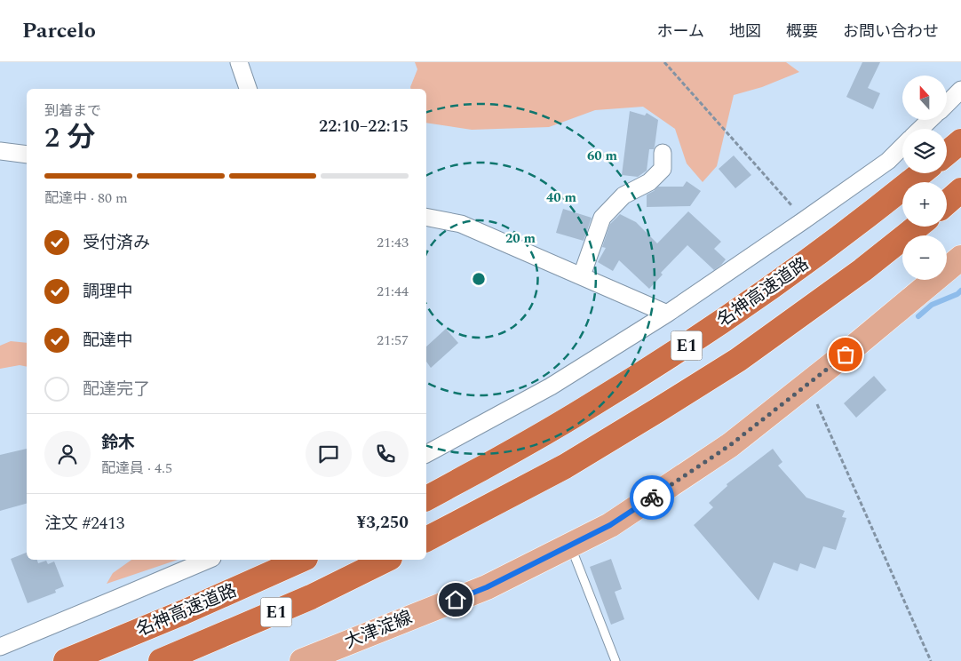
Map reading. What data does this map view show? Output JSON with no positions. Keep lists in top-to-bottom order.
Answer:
{
  "streets": {
    "highway": ["名神高速道路", "E1"],
    "main road": ["大津淀線"]
  },
  "north": "top",
  "page": {
    "header": "Parcelo",
    "nav": [
      "ホーム",
      "地図",
      "概要",
      "お問い合わせ"
    ],
    "map_buttons": ["+", "−"],
    "heading": ["2 分", "到着まで", "22:10–22:15"],
    "panel": [
      "鈴木",
      "配達員 · 4.5",
      "注文 #2413",
      "¥3,250"
    ],
    "bar": "配達中 · 80 m",
    "list": [
      ["受付済み", "21:43"],
      ["調理中", "21:44"],
      ["配達中", "21:57"],
      "配達完了"
    ]
  },
  "rings": ["60 m", "40 m", "20 m"]
}
